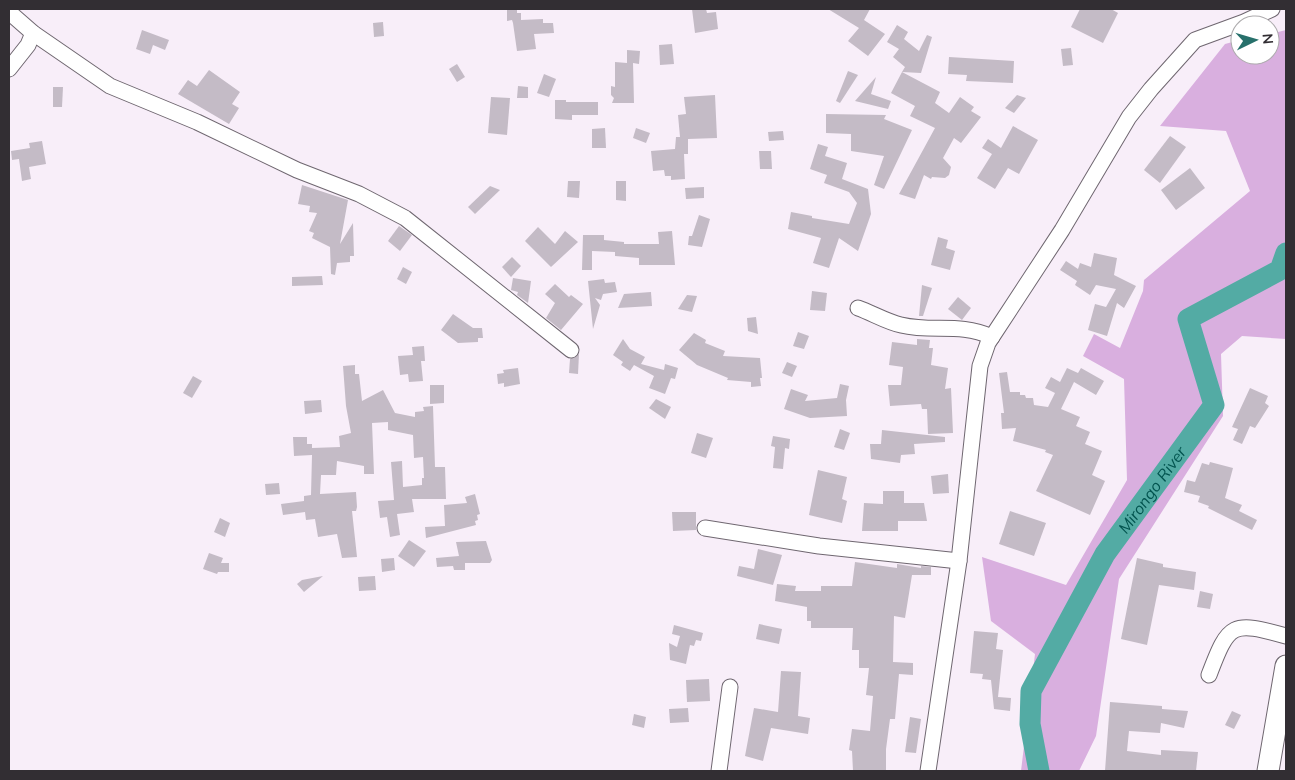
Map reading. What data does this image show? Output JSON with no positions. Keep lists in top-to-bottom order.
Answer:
{
  "water": ["Mirongo River"],
  "north": "right"
}
